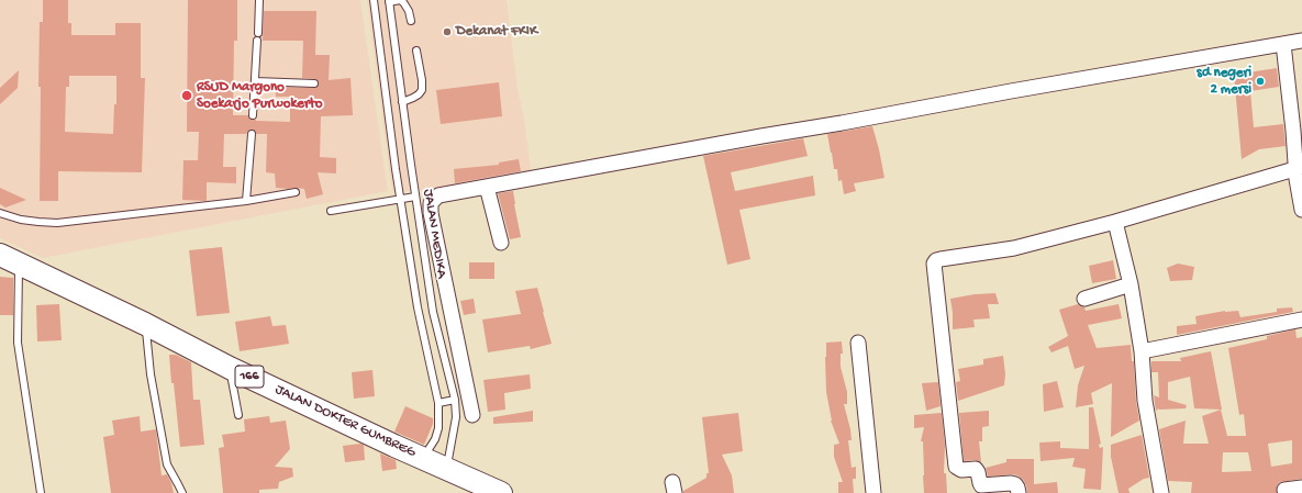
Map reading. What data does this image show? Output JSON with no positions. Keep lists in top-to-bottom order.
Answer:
{
  "streets": {
    "main road": ["166", "JALAN DOKTER GUMBREG"],
    "lane": ["JALAN MEDIKA"]
  },
  "crossings": [
    ["JALAN MEDIKA", "JALAN DOKTER GUMBREG"]
  ],
  "places": ["Dekanat FKIK", "sd negeri 2 mersi", "RSUD Margono Soekarjo Purwokerto"]
}
